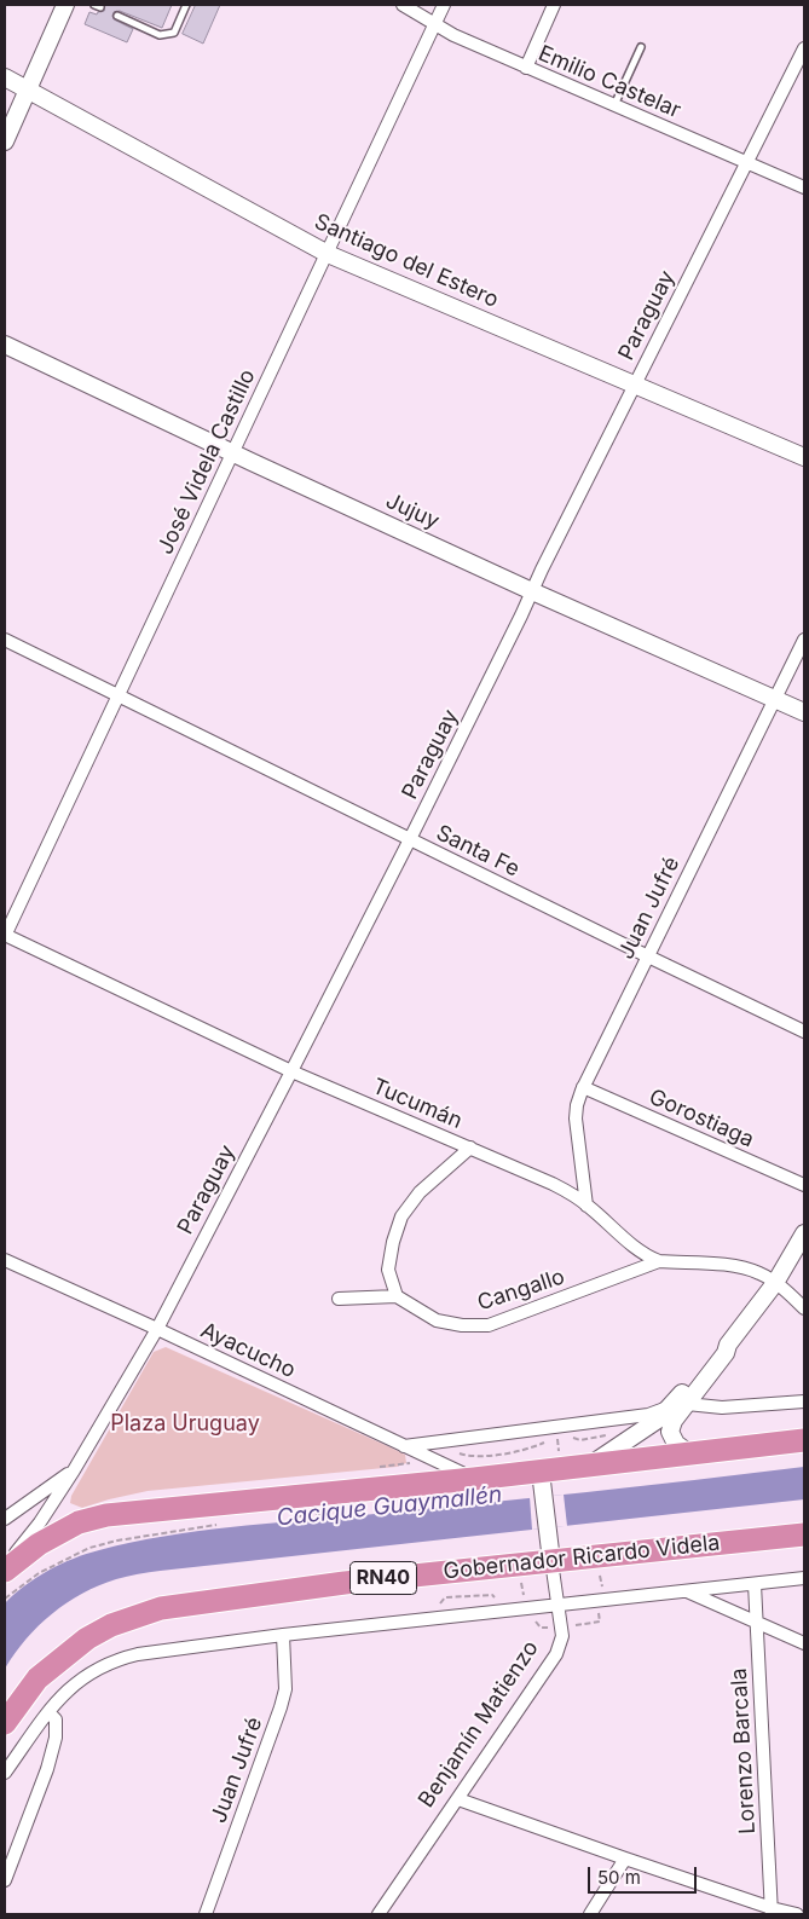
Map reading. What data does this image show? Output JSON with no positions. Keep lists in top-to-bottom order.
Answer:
{
  "streets": {
    "highway": ["Gobernador Ricardo Videla", "RN40"],
    "street": [
      "Emilio Castelar",
      "Santiago del Estero",
      "Paraguay",
      "José Videla Castillo",
      "Jujuy",
      "Santa Fe",
      "Juan Jufré",
      "Tucumán",
      "Gorostiaga",
      "Cangallo",
      "Ayacucho",
      "Benjamín Matienzo",
      "Lorenzo Barcala"
    ]
  },
  "crossings": [
    ["Emilio Castelar", "Paraguay"],
    ["Emilio Castelar", "José Videla Castillo"],
    ["Santiago del Estero", "Paraguay"],
    ["Santiago del Estero", "José Videla Castillo"],
    ["Paraguay", "Jujuy"],
    ["Paraguay", "Santa Fe"],
    ["Paraguay", "Tucumán"],
    ["Paraguay", "Ayacucho"],
    ["José Videla Castillo", "Jujuy"],
    ["José Videla Castillo", "Santa Fe"],
    ["José Videla Castillo", "Tucumán"],
    ["Jujuy", "Juan Jufré"],
    ["Santa Fe", "Juan Jufré"],
    ["Juan Jufré", "Tucumán"],
    ["Juan Jufré", "Gorostiaga"],
    ["Tucumán", "Cangallo"],
    ["Gobernador Ricardo Videla", "Benjamín Matienzo"]
  ],
  "water": ["Cacique Guaymallén"],
  "parks": ["Plaza Uruguay"],
  "scale_bar": "50 m"
}
